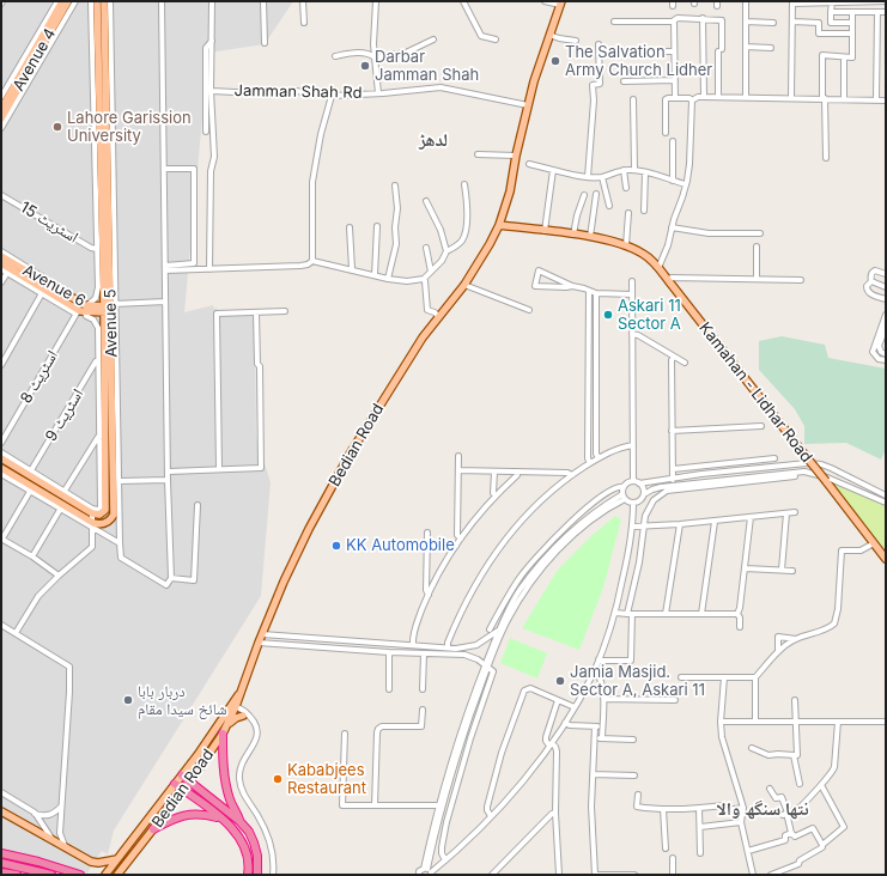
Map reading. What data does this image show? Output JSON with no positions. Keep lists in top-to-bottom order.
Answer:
{
  "streets": {
    "main road": [
      "Avenue 4",
      "Avenue 6",
      "Avenue 5",
      "Kamahan - Lidhar Road",
      "Bedian Road"
    ],
    "street": [
      "Jamman Shah Rd",
      "اسٹریٹ 15",
      "اسٹریٹ 8",
      "اسٹریٹ 9"
    ]
  },
  "crossings": [
    ["Jamman Shah Rd", "Bedian Road"],
    ["Avenue 6", "Avenue 5"],
    ["Avenue 6", "اسٹریٹ 8"],
    ["Avenue 5", "اسٹریٹ 8"],
    ["Kamahan - Lidhar Road", "Bedian Road"]
  ],
  "districts": ["لدھڑ", "نتھا سنگھ والا"],
  "places": [
    "The Salvation Army Church Lidher",
    "Darbar Jamman Shah",
    "Lahore Garission University",
    "Askari 11 Sector A",
    "KK Automobile",
    "Jamia Masjid. Sector A, Askari 11",
    "دربار بابا شائخ سیدا مقام",
    "Kababjees Restaurant"
  ]
}
